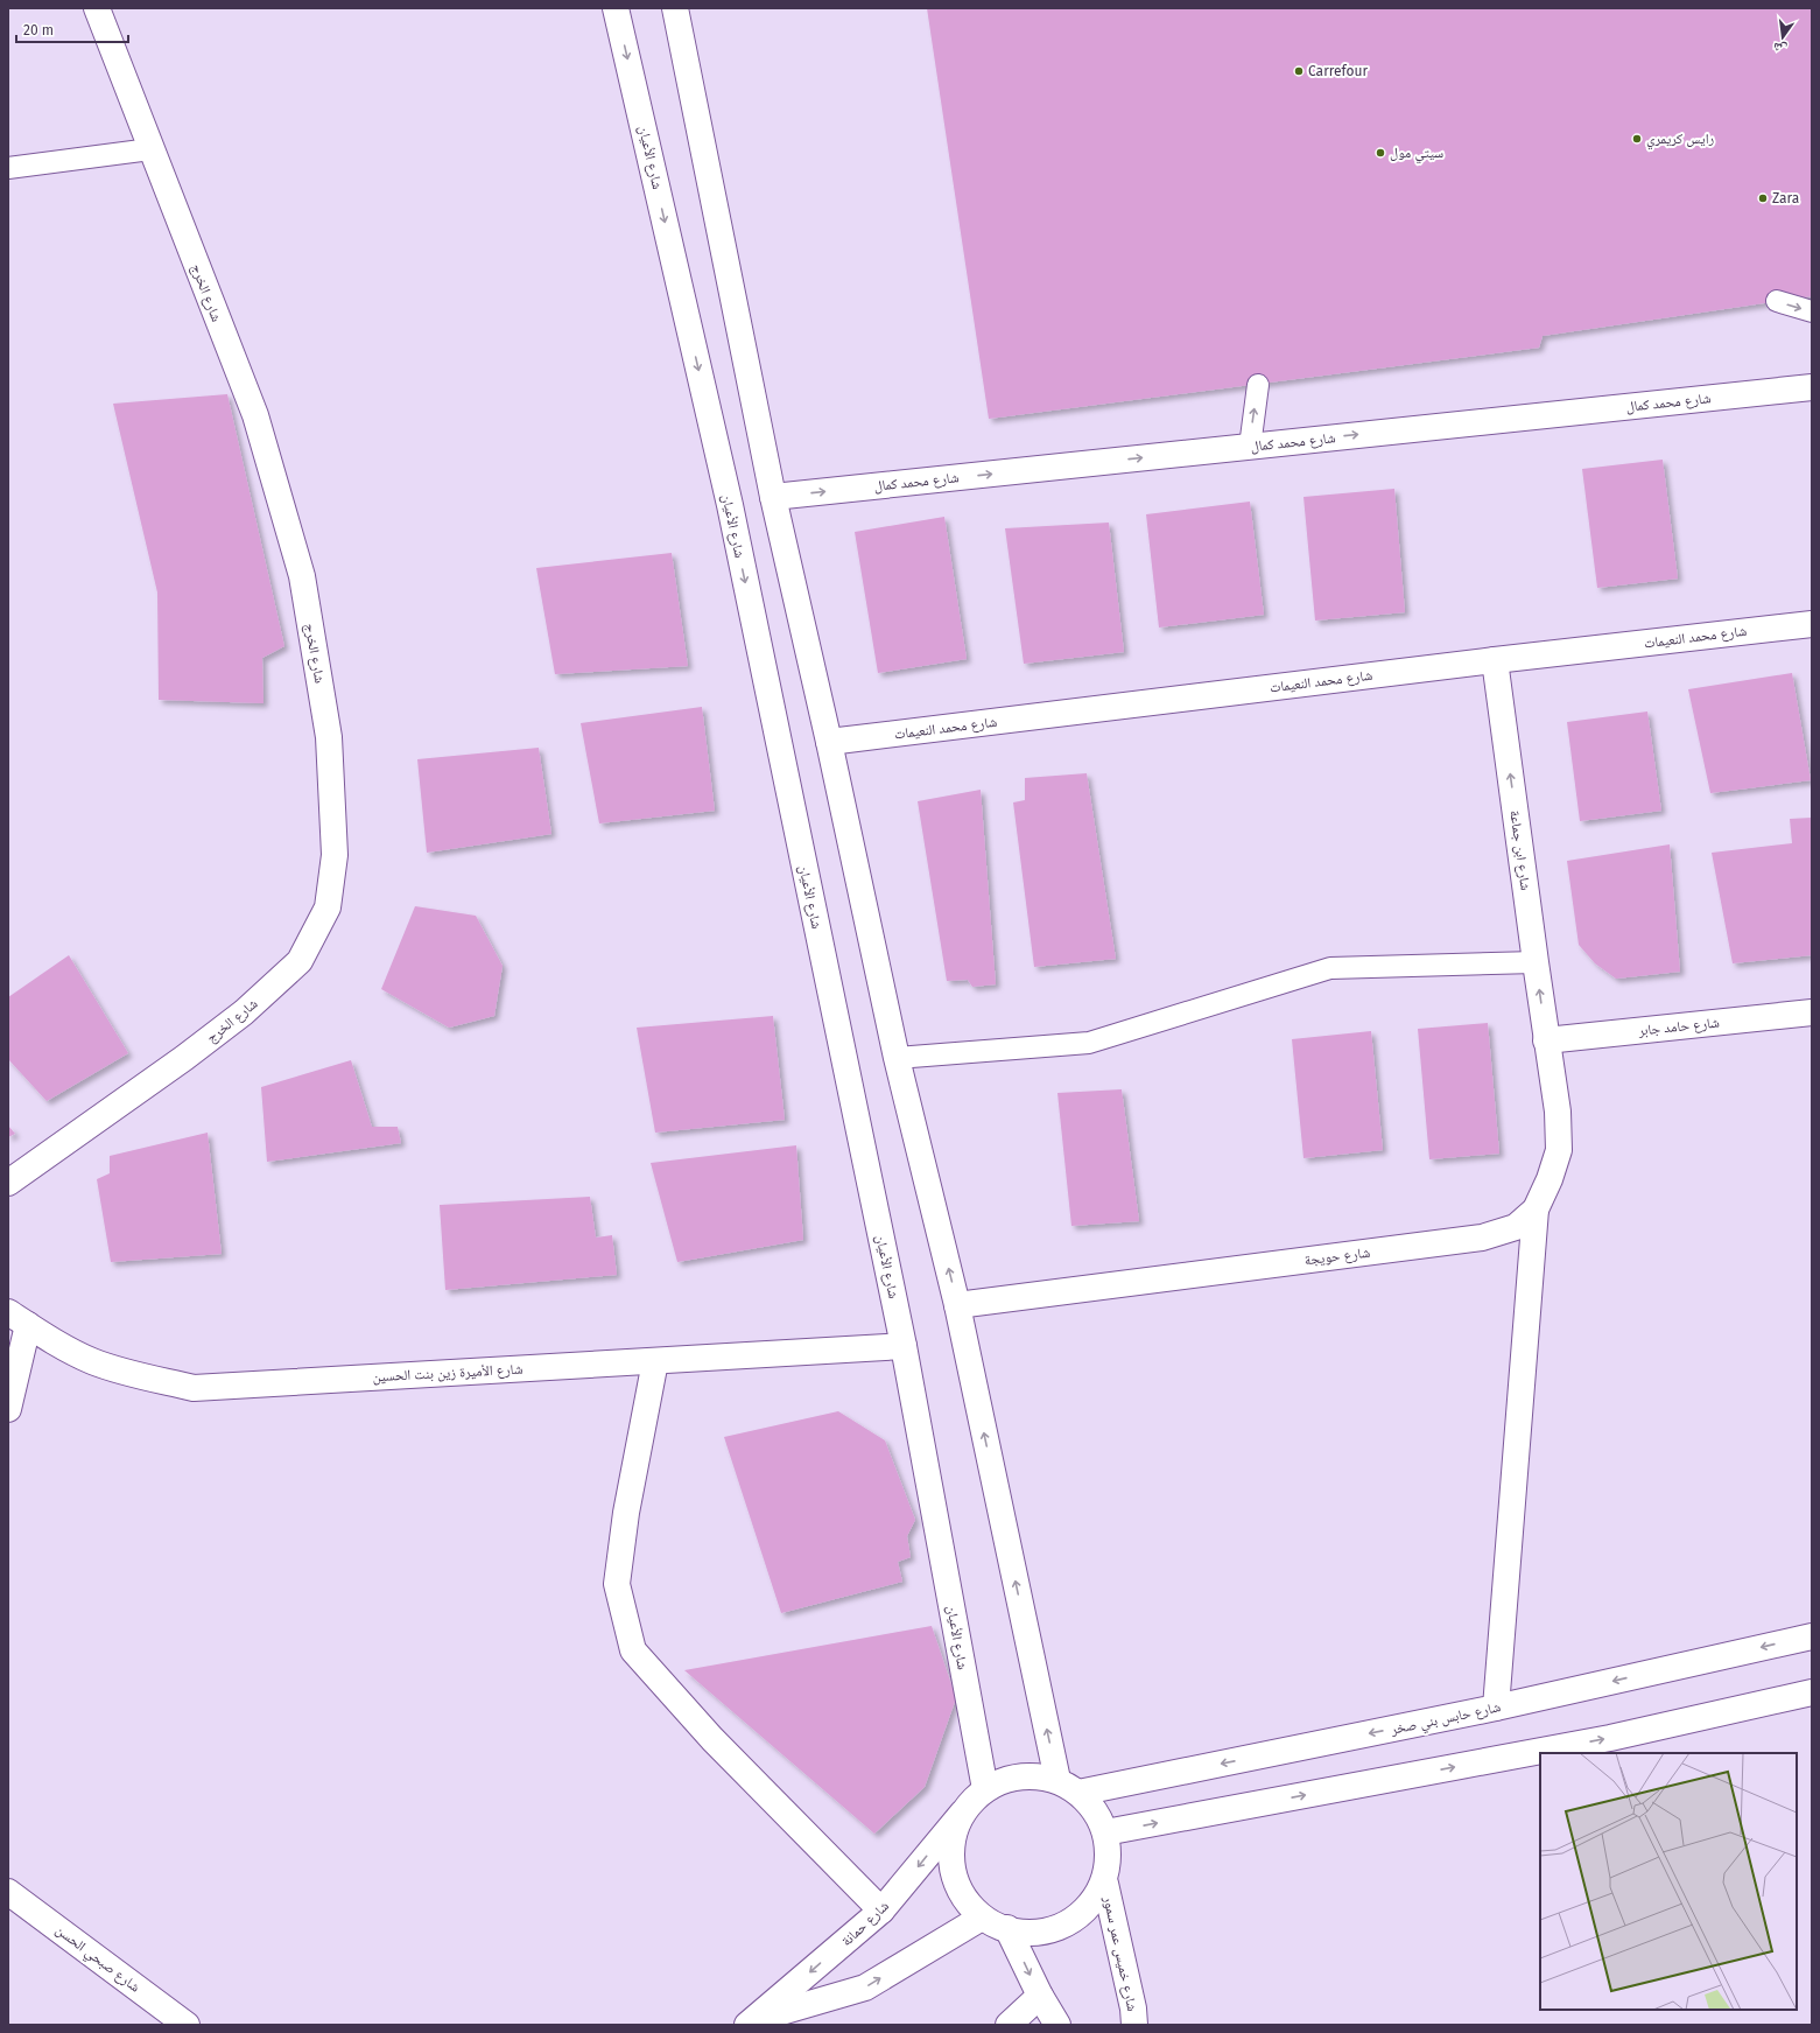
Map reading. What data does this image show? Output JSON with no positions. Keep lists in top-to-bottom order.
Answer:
{
  "streets": {
    "street": [
      "شارع الأعيان",
      "شارع الخرج",
      "شارع محمد كمال",
      "شارع محمد النعيمات",
      "شارع ابن جماعة",
      "شارع حامد جابر",
      "شارع حويجة",
      "شارع الأميرة زين بنت الحسين",
      "شارع حابس بني صخر",
      "شارع حمانة",
      "شارع خميس عمر سمور",
      "شارع صبحي الحسن"
    ]
  },
  "crossings": [
    ["شارع الأعيان", "شارع الأميرة زين بنت الحسين"],
    ["شارع الأعيان", "شارع حابس بني صخر"],
    ["شارع الأعيان", "شارع حمانة"],
    ["شارع الأعيان", "شارع خميس عمر سمور"],
    ["شارع محمد النعيمات", "شارع ابن جماعة"],
    ["شارع ابن جماعة", "شارع حامد جابر"],
    ["شارع ابن جماعة", "شارع حويجة"],
    ["شارع حامد جابر", "شارع حويجة"],
    ["شارع حابس بني صخر", "شارع حمانة"],
    ["شارع حابس بني صخر", "شارع خميس عمر سمور"],
    ["شارع حمانة", "شارع خميس عمر سمور"]
  ],
  "one_way": ["شارع محمد كمال", "شارع ابن جماعة"],
  "places": [
    "Carrefour",
    "رايس كريمري",
    "سيتي مول",
    "Zara"
  ],
  "scale_bar": "20 m",
  "north": "bottom"
}
